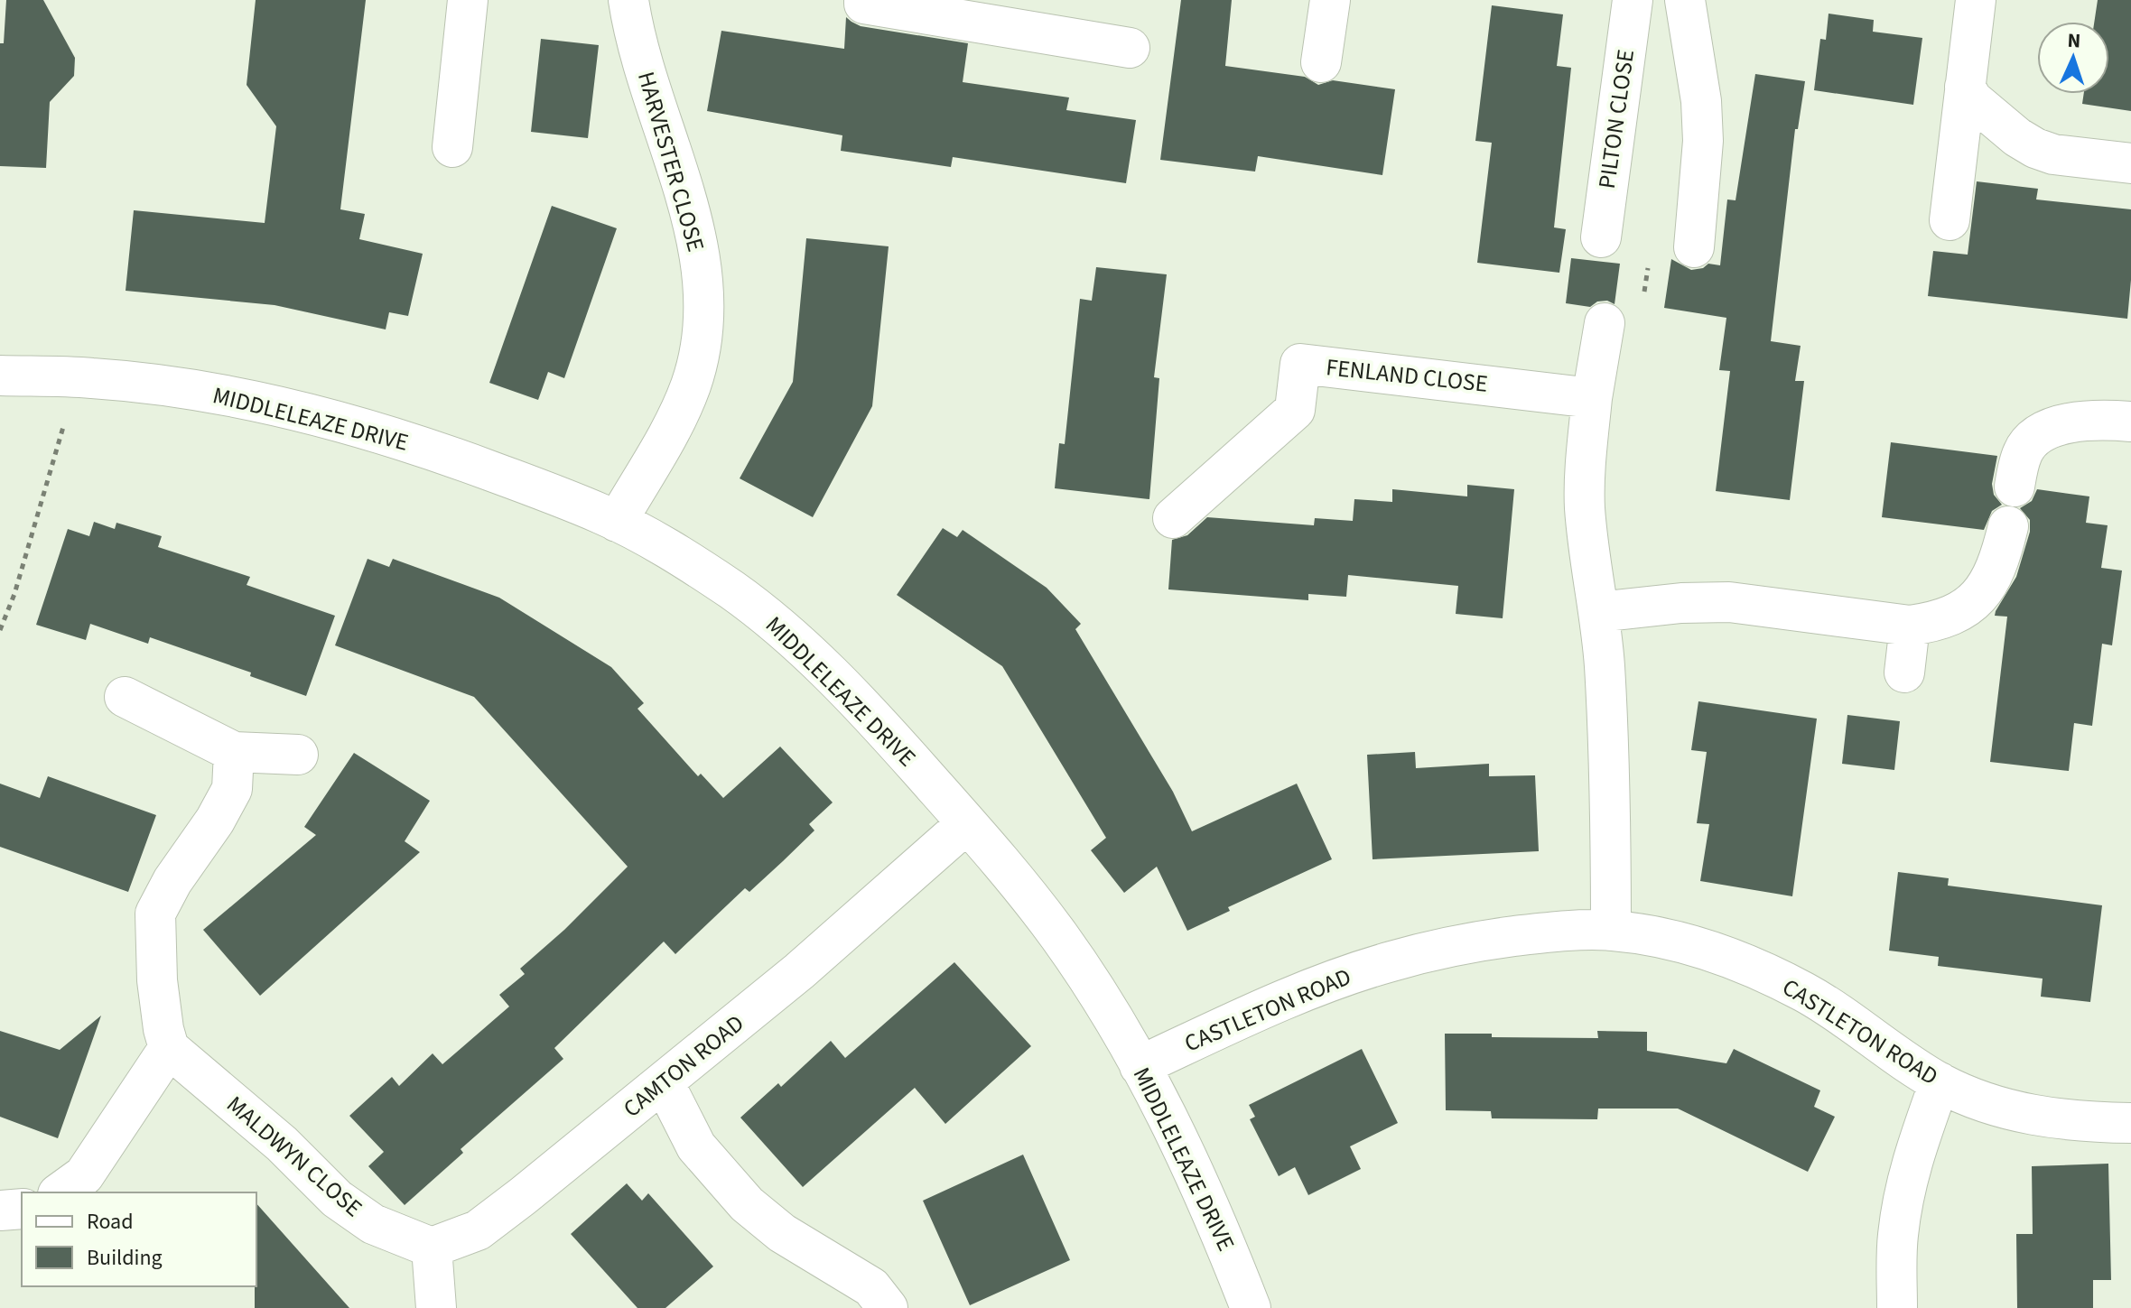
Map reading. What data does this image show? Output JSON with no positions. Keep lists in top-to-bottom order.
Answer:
{
  "streets": {
    "street": [
      "PILTON CLOSE",
      "HARVESTER CLOSE",
      "FENLAND CLOSE",
      "MIDDLELEAZE DRIVE",
      "CASTLETON ROAD",
      "CAMTON ROAD",
      "MALDWYN CLOSE"
    ]
  },
  "crossings": [
    ["HARVESTER CLOSE", "MIDDLELEAZE DRIVE"],
    ["MIDDLELEAZE DRIVE", "CASTLETON ROAD"],
    ["MIDDLELEAZE DRIVE", "CAMTON ROAD"],
    ["CAMTON ROAD", "MALDWYN CLOSE"]
  ],
  "legend": ["Road", "Building"],
  "north": "top"
}
